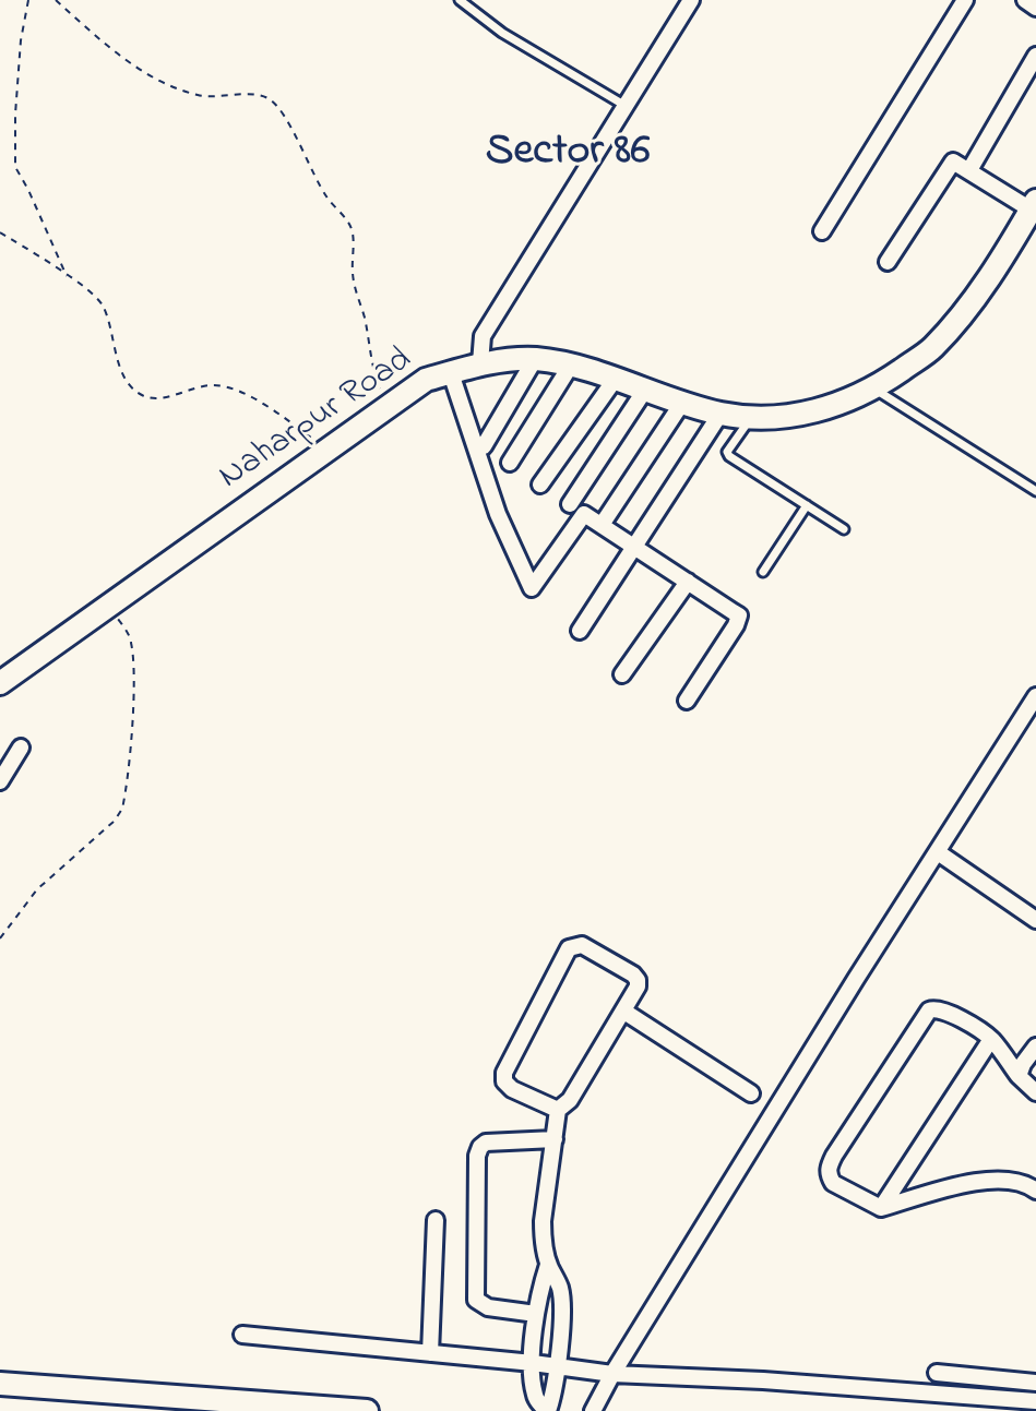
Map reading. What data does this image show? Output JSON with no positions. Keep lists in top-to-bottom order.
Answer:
{
  "streets": {
    "street": ["Naharpur Road"]
  },
  "districts": ["Sector 86"]
}
